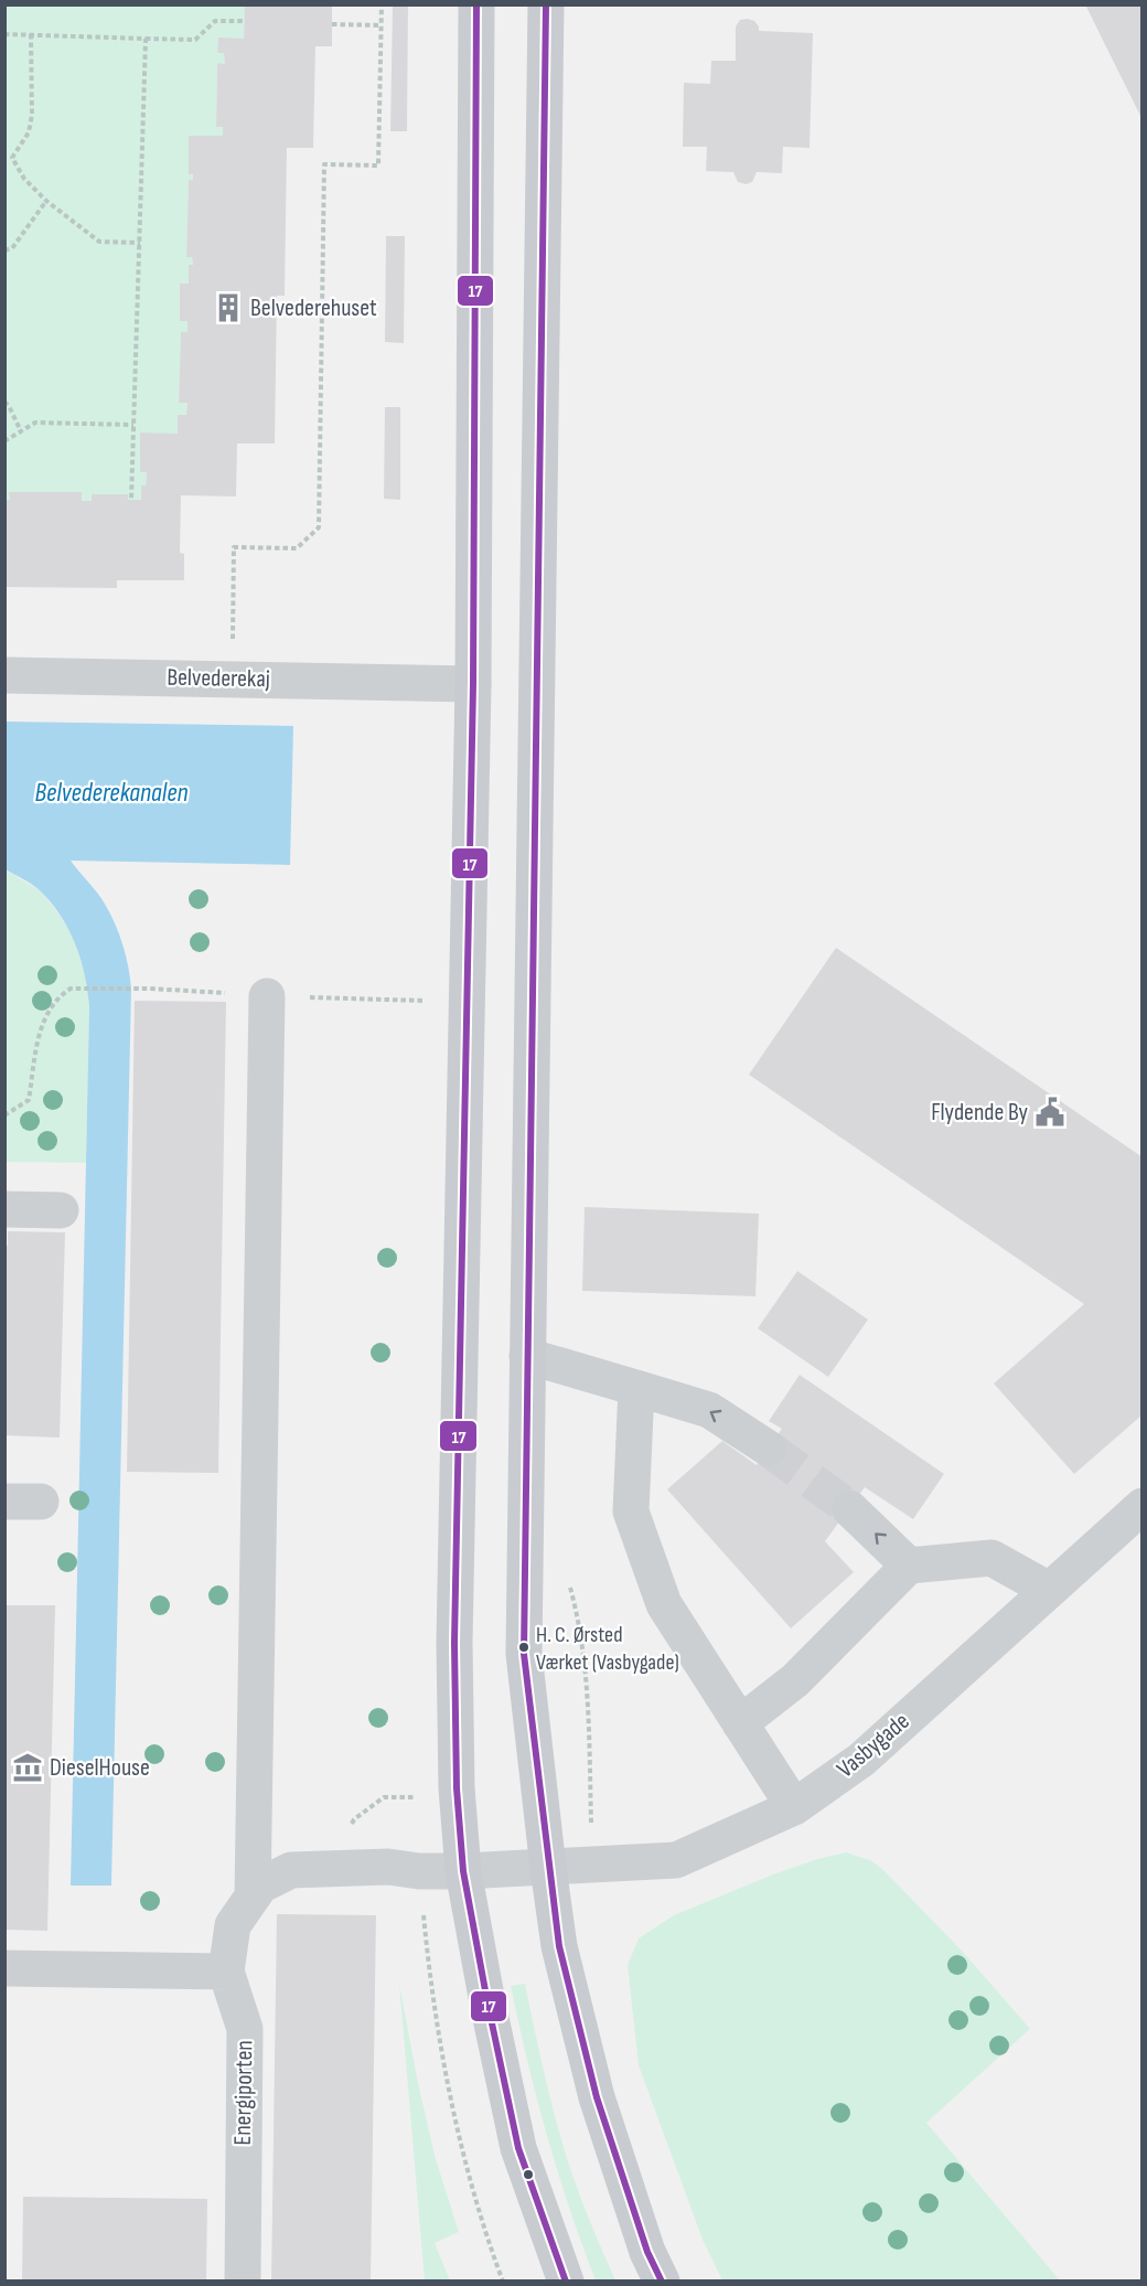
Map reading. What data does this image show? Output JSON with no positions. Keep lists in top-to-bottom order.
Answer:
{
  "streets": {
    "street": ["Belvederekaj", "Vasbygade", "Energiporten"]
  },
  "crossings": [
    ["Vasbygade", "Energiporten"]
  ],
  "water": ["Belvederekanalen"],
  "places": {
    "building": ["Belvederehuset"],
    "public building": ["Flydende By"],
    "other": ["H. C. Ørsted Værket (Vasbygade)"],
    "museum": ["DieselHouse"]
  },
  "lines": ["transit line 17"]
}
